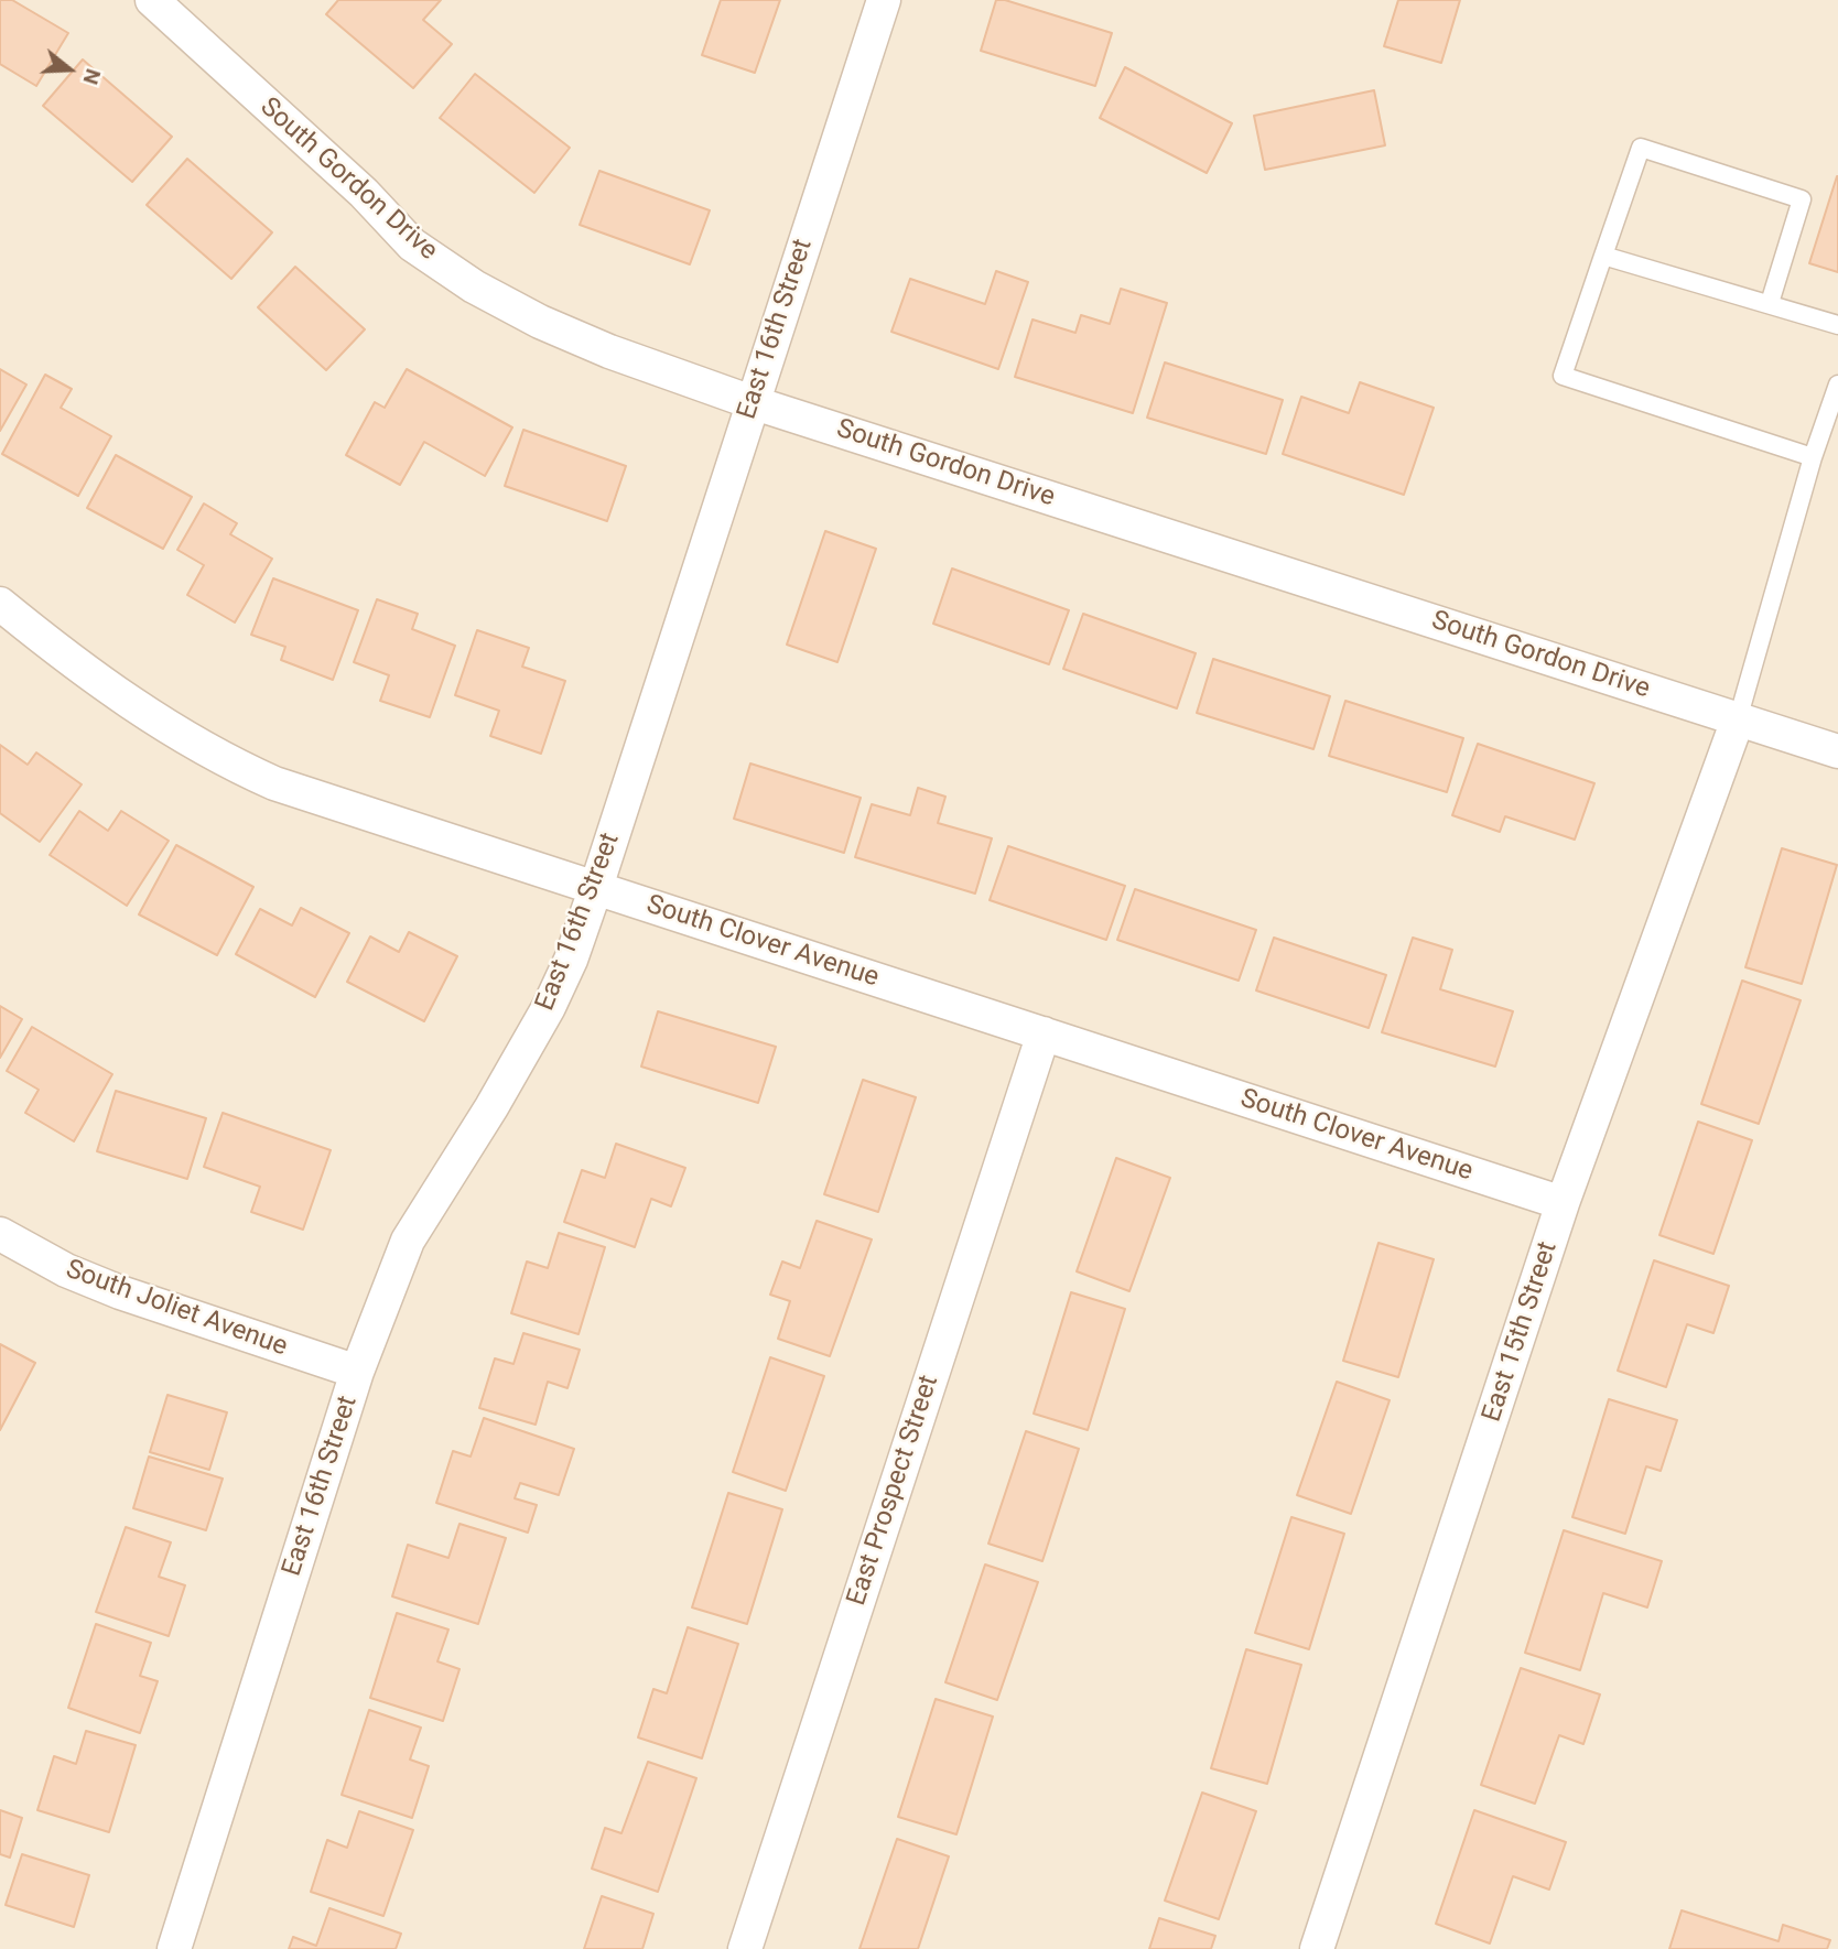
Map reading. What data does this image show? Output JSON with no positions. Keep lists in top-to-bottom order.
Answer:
{
  "streets": {
    "street": [
      "South Gordon Drive",
      "East 16th Street",
      "South Clover Avenue",
      "South Joliet Avenue",
      "East 15th Street",
      "East Prospect Street"
    ]
  },
  "crossings": [
    ["South Gordon Drive", "East 16th Street"],
    ["South Gordon Drive", "East 15th Street"],
    ["East 16th Street", "South Clover Avenue"],
    ["East 16th Street", "South Joliet Avenue"],
    ["South Clover Avenue", "East 15th Street"],
    ["South Clover Avenue", "East Prospect Street"]
  ],
  "north": "right"
}
